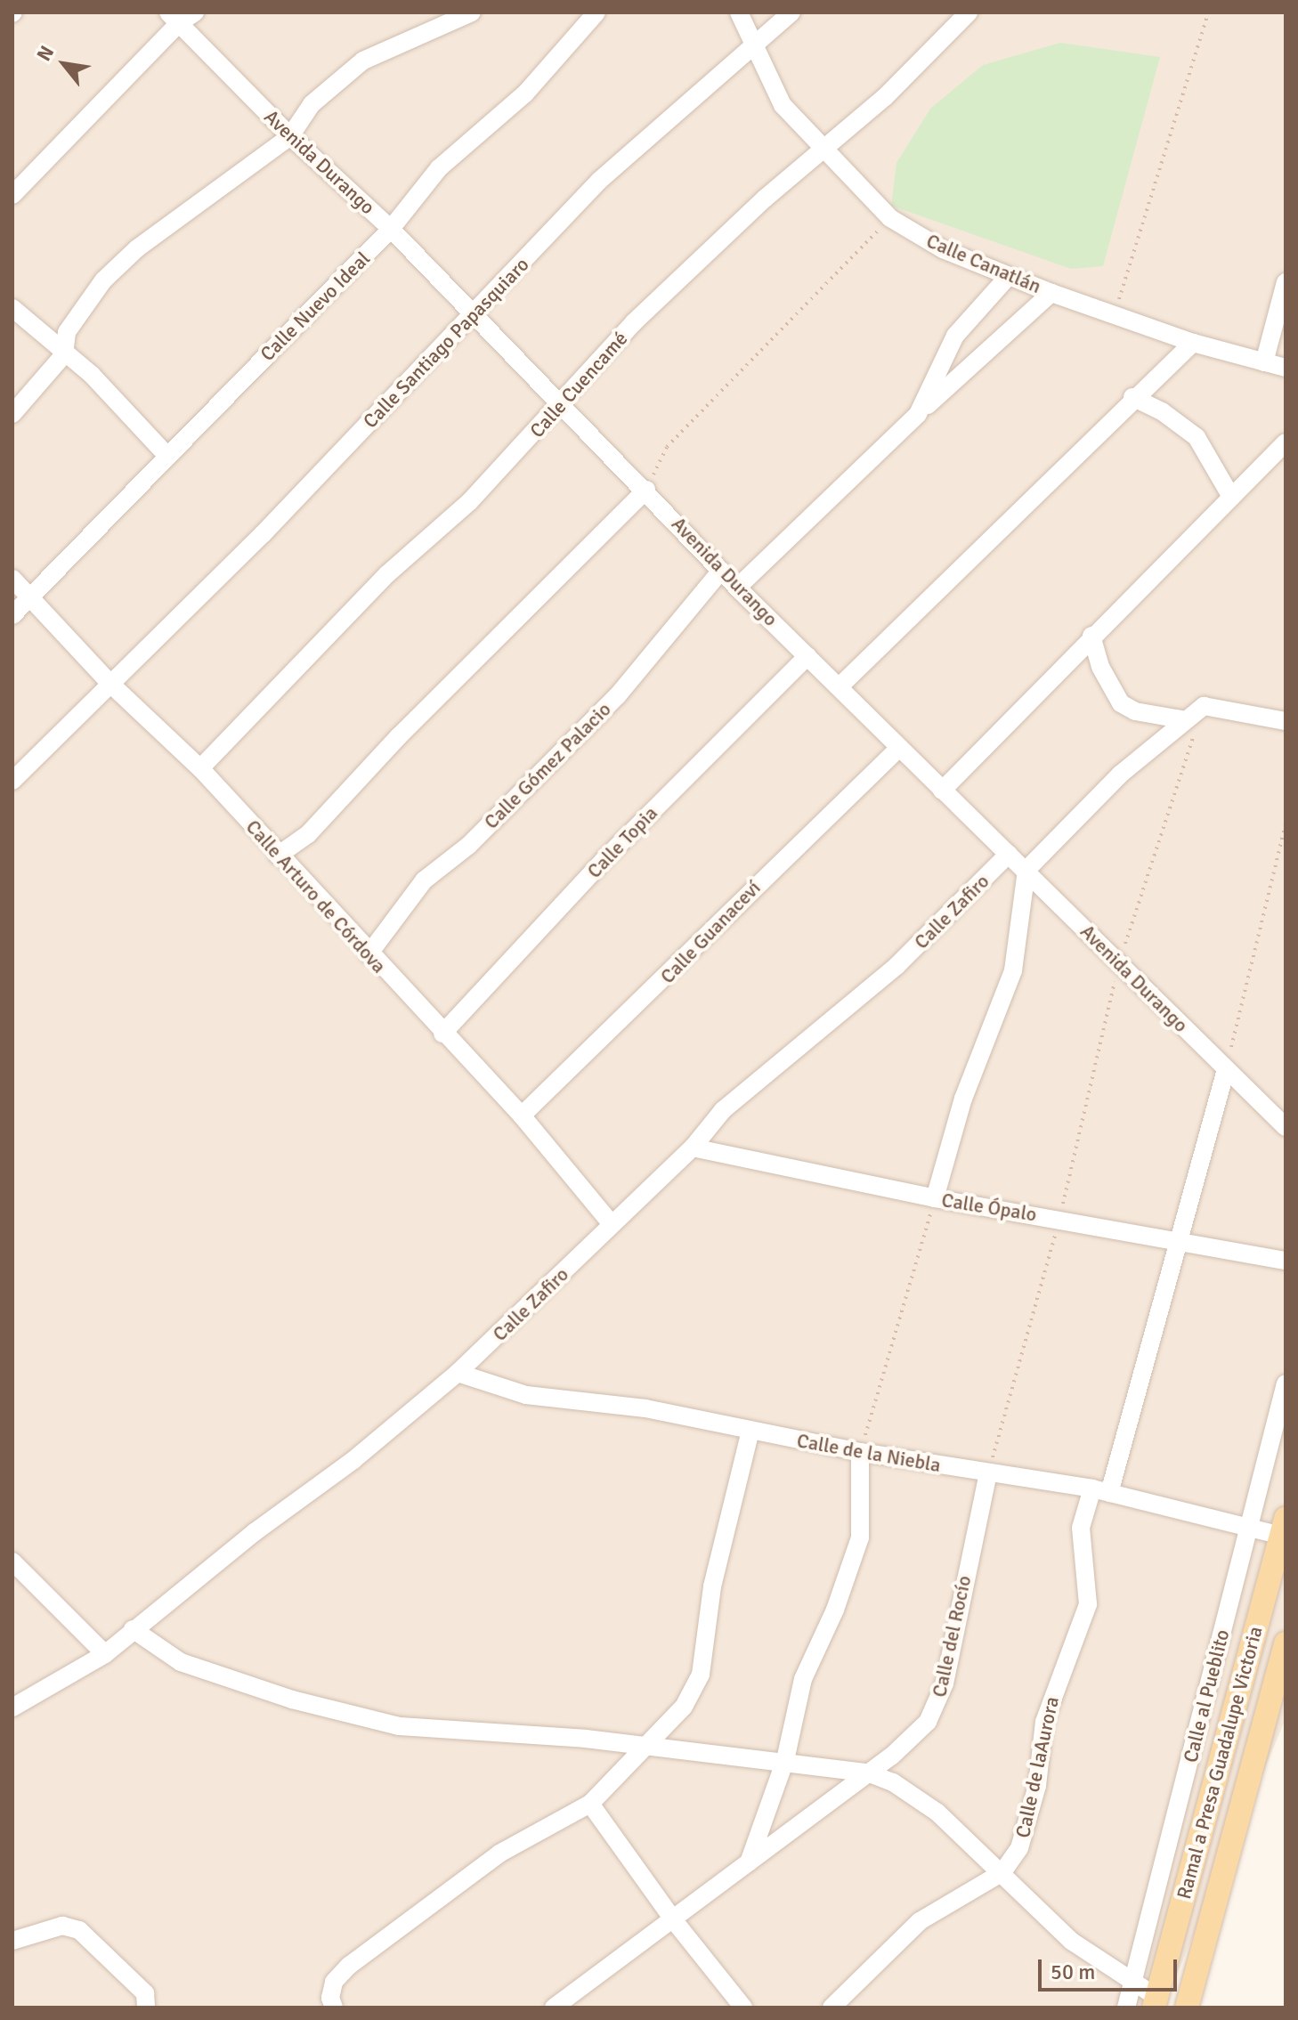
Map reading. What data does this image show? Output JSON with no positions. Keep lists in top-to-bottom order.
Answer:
{
  "streets": {
    "main road": ["Ramal a Presa Guadalupe Victoria"],
    "street": [
      "Avenida Durango",
      "Calle Canatlán",
      "Calle Nuevo Ideal",
      "Calle Santiago Papasquiaro",
      "Calle Cuencamé",
      "Calle Gómez Palacio",
      "Calle Topia",
      "Calle Arturo de Córdova",
      "Calle Zafiro",
      "Calle Guanaceví",
      "Calle Ópalo",
      "Calle de la Niebla",
      "Calle del Rocío",
      "Calle al Pueblito",
      "Calle de laAurora"
    ]
  },
  "crossings": [
    ["Avenida Durango", "Calle Nuevo Ideal"],
    ["Avenida Durango", "Calle Santiago Papasquiaro"],
    ["Avenida Durango", "Calle Cuencamé"],
    ["Avenida Durango", "Calle Gómez Palacio"],
    ["Avenida Durango", "Calle Topia"],
    ["Avenida Durango", "Calle Zafiro"],
    ["Avenida Durango", "Calle Guanaceví"],
    ["Avenida Durango", "Calle de laAurora"],
    ["Calle Canatlán", "Calle Santiago Papasquiaro"],
    ["Calle Canatlán", "Calle Cuencamé"],
    ["Calle Nuevo Ideal", "Calle Arturo de Córdova"],
    ["Calle Santiago Papasquiaro", "Calle Arturo de Córdova"],
    ["Calle Cuencamé", "Calle Arturo de Córdova"],
    ["Calle Gómez Palacio", "Calle Arturo de Córdova"],
    ["Calle Topia", "Calle Arturo de Córdova"],
    ["Calle Arturo de Córdova", "Calle Zafiro"],
    ["Calle Arturo de Córdova", "Calle Guanaceví"],
    ["Calle Zafiro", "Calle Ópalo"],
    ["Calle Zafiro", "Calle de la Niebla"],
    ["Calle Ópalo", "Calle de laAurora"],
    ["Calle de la Niebla", "Calle del Rocío"],
    ["Calle de la Niebla", "Calle al Pueblito"],
    ["Calle de la Niebla", "Ramal a Presa Guadalupe Victoria"],
    ["Calle de la Niebla", "Calle de laAurora"]
  ],
  "scale_bar": "50 m",
  "north": "top left"
}
